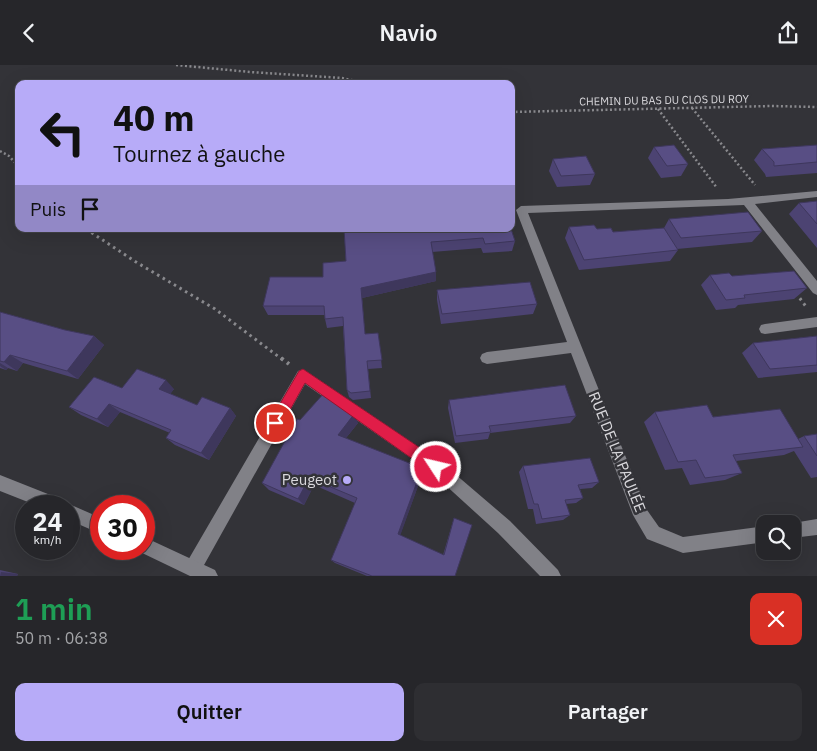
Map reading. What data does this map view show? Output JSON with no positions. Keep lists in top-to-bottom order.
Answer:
{
  "streets": {
    "street": ["RUE DE LA PAULÉE"],
    "path": ["CHEMIN DU BAS DU CLOS DU ROY"]
  },
  "places": ["Peugeot"],
  "page": {
    "header": "Navio",
    "turn": ["40 m", "Tournez à gauche"],
    "then": "Puis",
    "speed": "24 km/h",
    "limit": "30",
    "heading": ["1 min", "50 m · 06:38"],
    "buttons": ["Quitter", "Partager"]
  }
}
